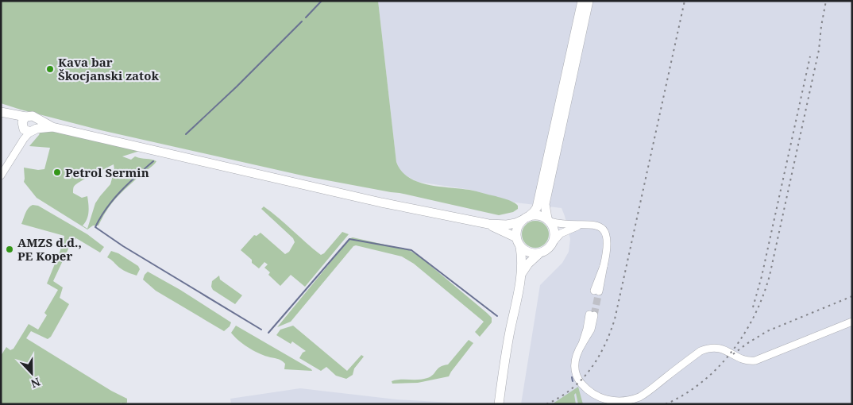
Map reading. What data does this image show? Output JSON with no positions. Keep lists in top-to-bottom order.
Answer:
{
  "places": ["Kava bar Škocjanski zatok", "Petrol Sermin", "AMZS d.d., PE Koper"],
  "north": "bottom"
}
